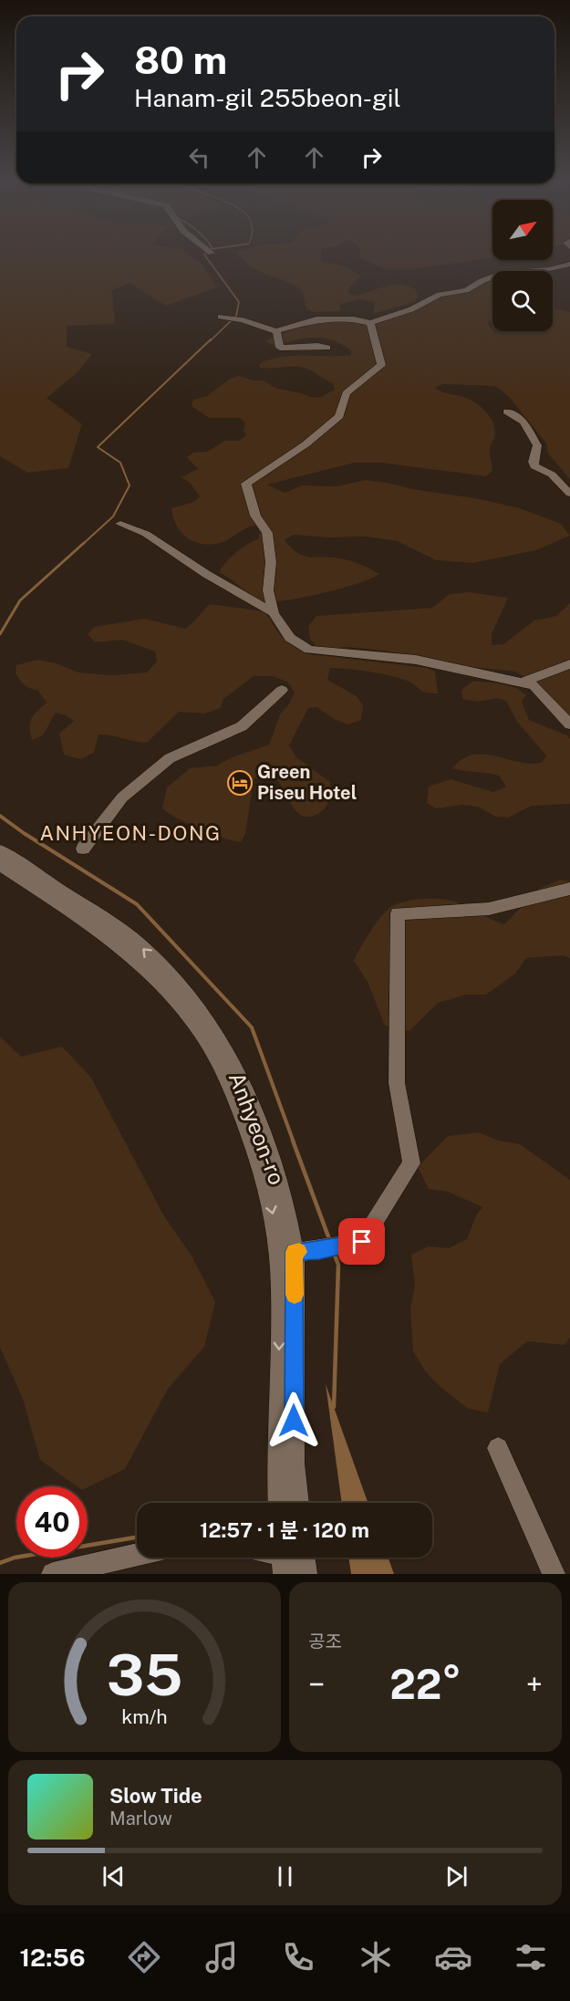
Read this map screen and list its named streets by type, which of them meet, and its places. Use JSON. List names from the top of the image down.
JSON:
{
  "streets": {
    "street": ["Anhyeon-ro"]
  },
  "districts": ["ANHYEON-DONG"],
  "places": {
    "hotel": ["Green Piseu Hotel"]
  },
  "north": "top right",
  "page": {
    "turn": ["80 m", "Hanam-gil 255beon-gil"],
    "limit": "40",
    "trip": "12:57 · 1 분 · 120 m",
    "tile": "공조",
    "heat": ["−", "22°", "+"],
    "song": ["Slow Tide", "Marlow"],
    "tabs": "12:56",
    "gauge": ["35", "km/h"]
  }
}
